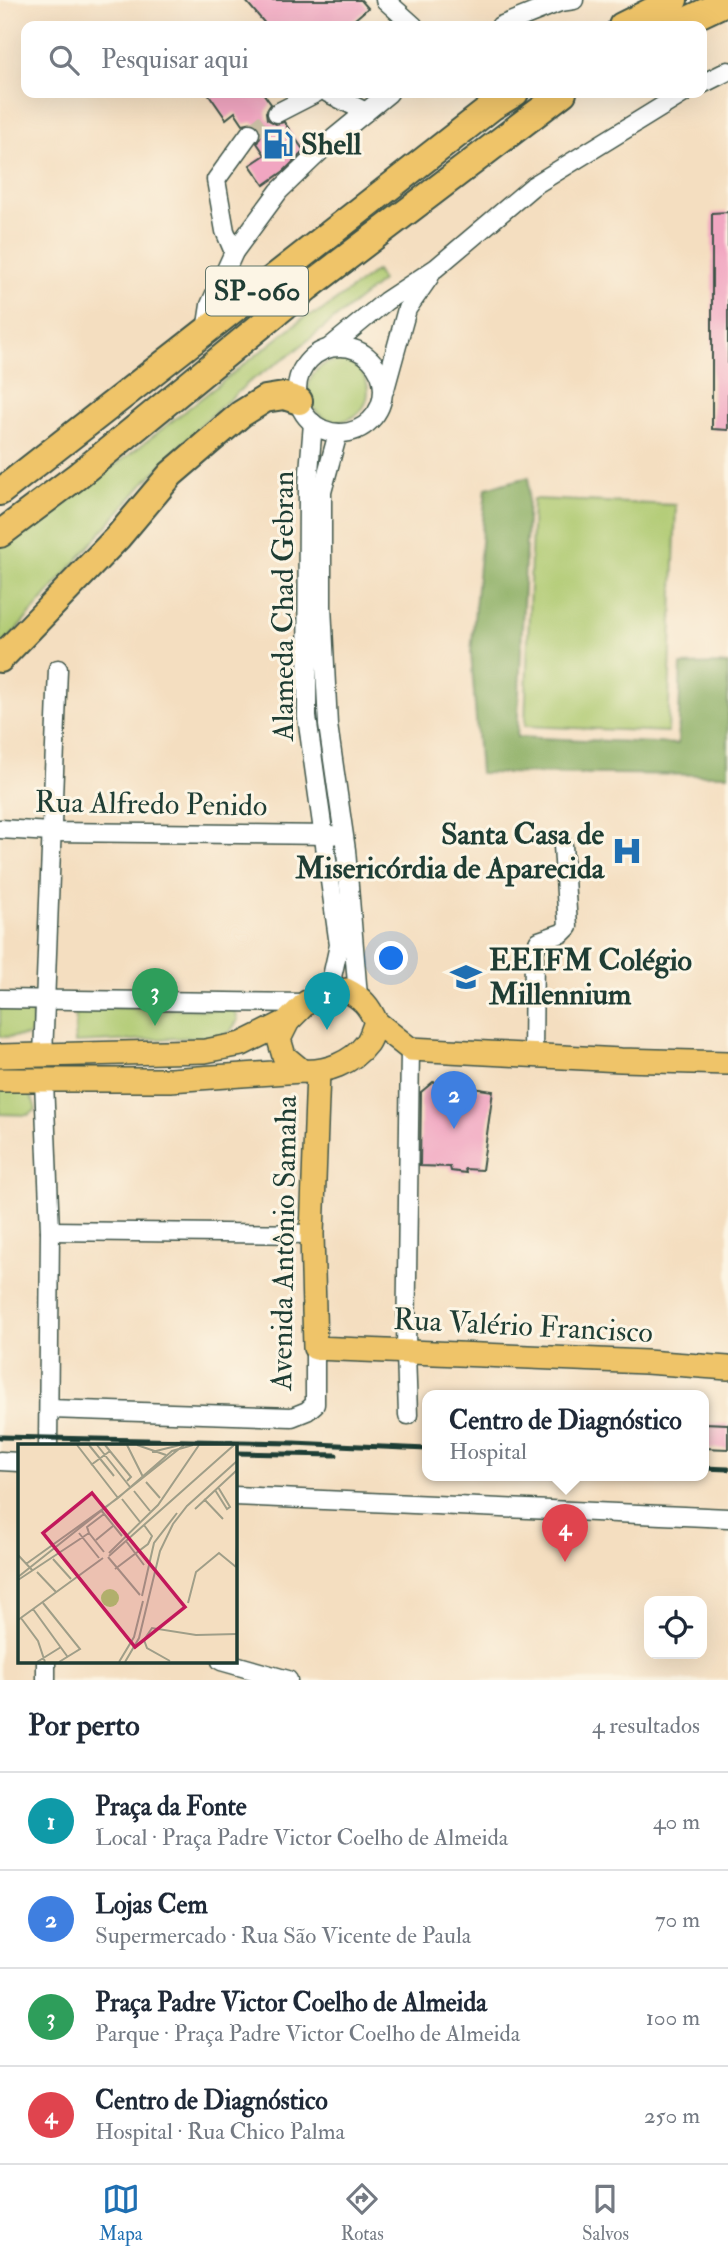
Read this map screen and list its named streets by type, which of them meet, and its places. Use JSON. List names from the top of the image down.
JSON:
{
  "streets": {
    "highway": ["SP-060"],
    "main road": ["Avenida Antônio Samaha", "Rua Valério Francisco"],
    "street": ["Alameda Chad Gebran", "Rua Alfredo Penido"]
  },
  "crossings": [
    ["Alameda Chad Gebran", "Rua Alfredo Penido"],
    ["Alameda Chad Gebran", "Avenida Antônio Samaha"],
    ["Avenida Antônio Samaha", "Rua Valério Francisco"]
  ],
  "places": {
    "fuel station": ["Shell"],
    "hospital": ["Santa Casa de Misericórdia de Aparecida"],
    "school or university": ["EEIFM Colégio Millennium"]
  },
  "page": {
    "search": "Pesquisar aqui",
    "pins": [
      "3",
      "1",
      "2",
      "4"
    ],
    "popup": ["Centro de Diagnóstico", "Hospital"],
    "heading": ["Por perto", "4 resultados"],
    "list": [
      {
        "mark": "1",
        "name": "Praça da Fonte",
        "note": "Local · Praça Padre Victor Coelho de Almeida",
        "value": "40 m"
      },
      {
        "mark": "2",
        "name": "Lojas Cem",
        "note": "Supermercado · Rua São Vicente de Paula",
        "value": "70 m"
      },
      {
        "mark": "3",
        "name": "Praça Padre Victor Coelho de Almeida",
        "note": "Parque · Praça Padre Victor Coelho de Almeida",
        "value": "100 m"
      },
      {
        "mark": "4",
        "name": "Centro de Diagnóstico",
        "note": "Hospital · Rua Chico Palma",
        "value": "250 m"
      }
    ],
    "nav": ["Mapa", "Rotas", "Salvos"]
  }
}
